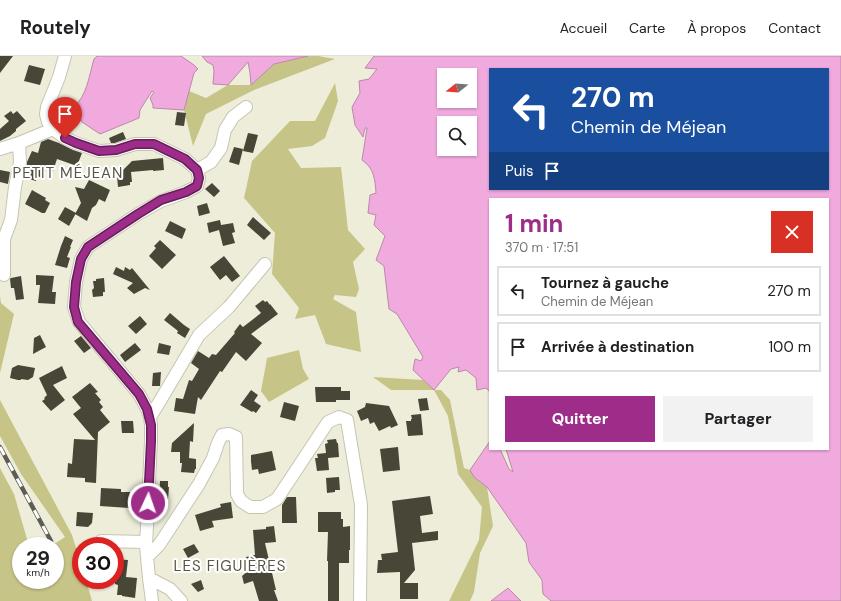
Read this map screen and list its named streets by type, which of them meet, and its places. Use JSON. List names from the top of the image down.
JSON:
{
  "districts": ["PETIT MÉJEAN", "LES FIGUIÈRES"],
  "north": "left",
  "page": {
    "header": "Routely",
    "nav": [
      "Accueil",
      "Carte",
      "À propos",
      "Contact"
    ],
    "turn": ["270 m", "Chemin de Méjean"],
    "then": "Puis",
    "heading": ["1 min", "370 m · 17:51"],
    "list": [
      {
        "name": "Tournez à gauche",
        "note": "Chemin de Méjean",
        "value": "270 m"
      },
      {
        "name": "Arrivée à destination",
        "value": "100 m"
      }
    ],
    "buttons": ["Quitter", "Partager"],
    "speed": "29 km/h",
    "limit": "30"
  }
}
